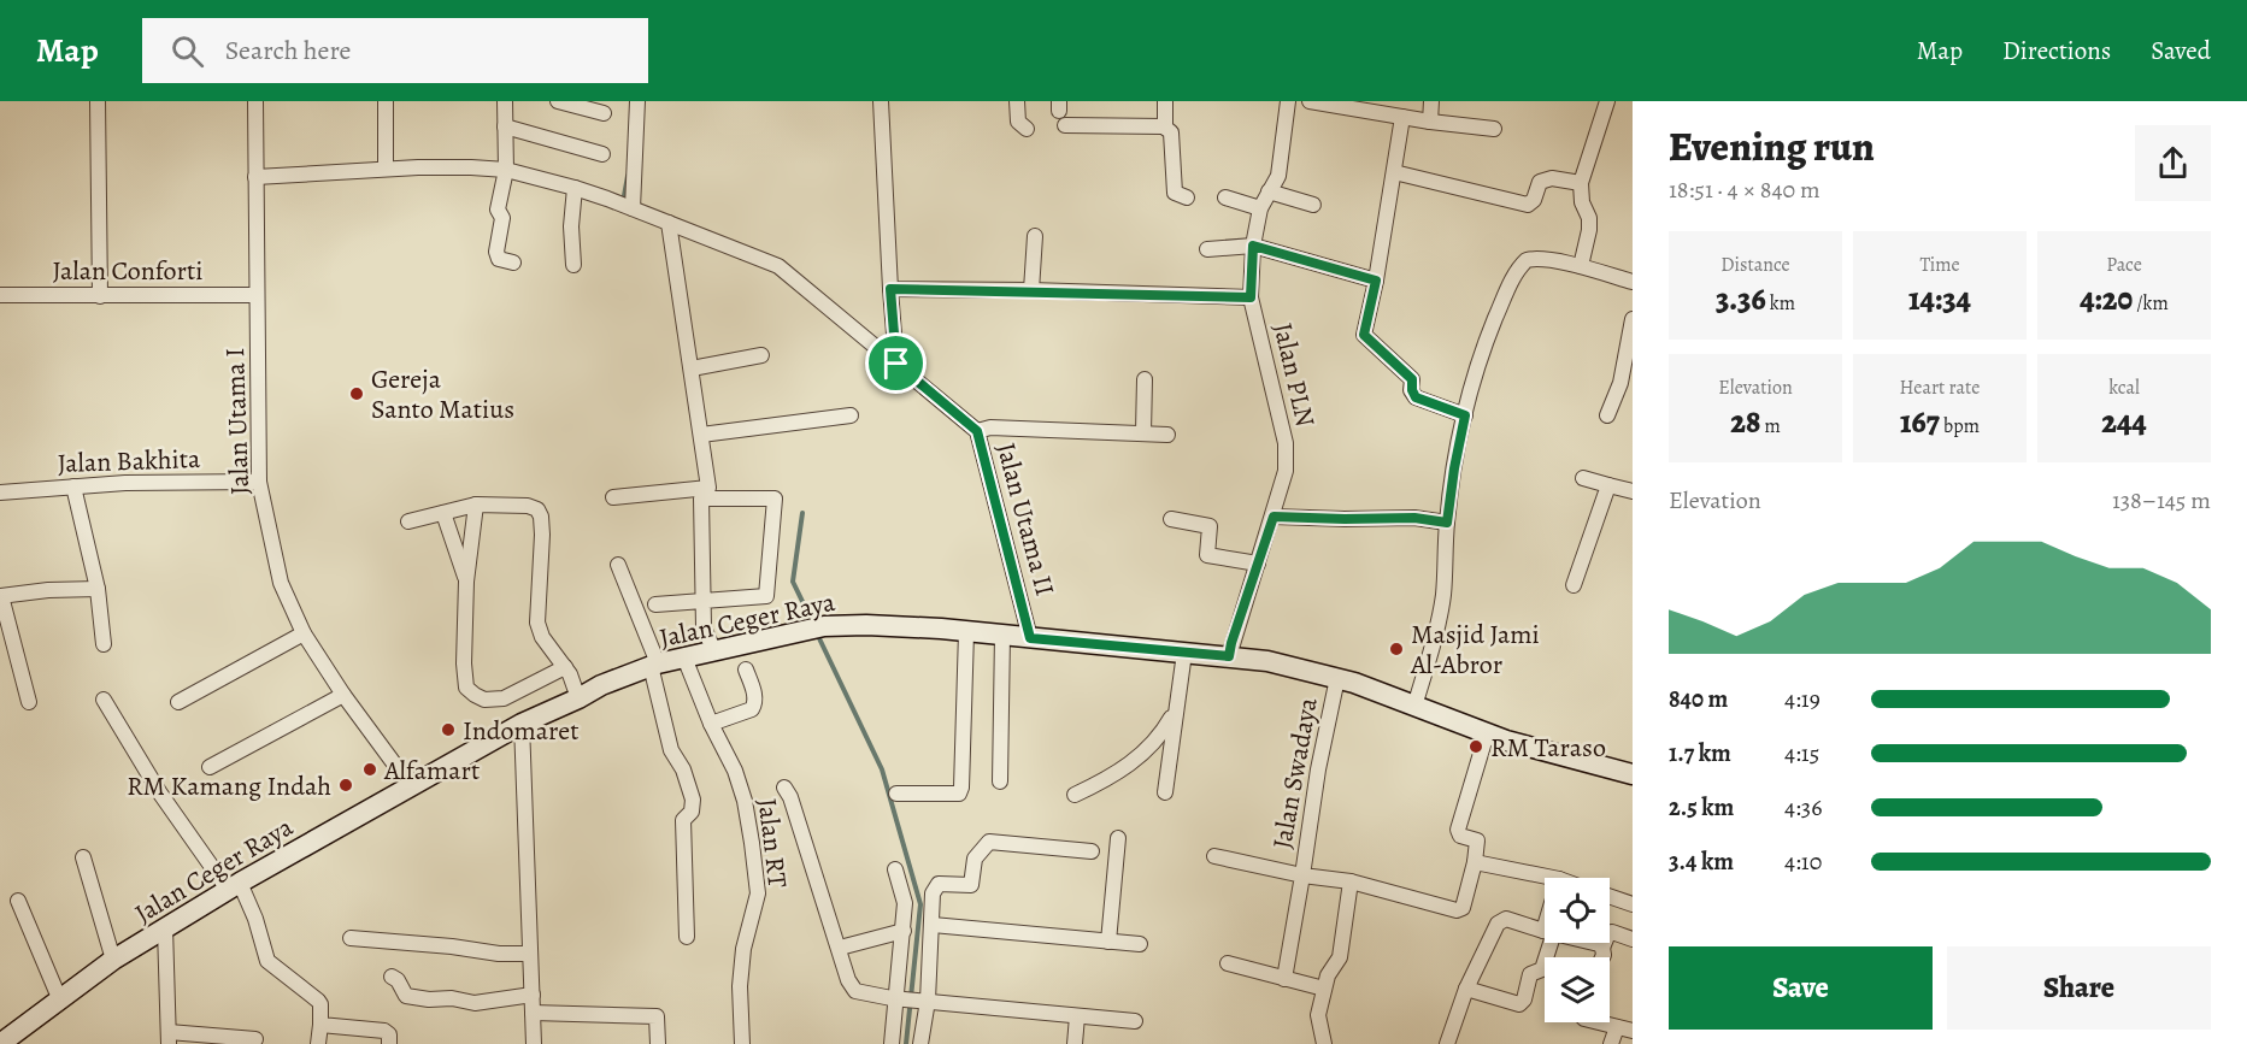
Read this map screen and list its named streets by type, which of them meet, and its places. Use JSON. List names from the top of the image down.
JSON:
{
  "streets": {
    "main road": ["Jalan Ceger Raya"],
    "street": [
      "Jalan Conforti",
      "Jalan PLN",
      "Jalan Utama I",
      "Jalan Bakhita",
      "Jalan Utama II",
      "Jalan Swadaya",
      "Jalan RT"
    ]
  },
  "crossings": [
    ["Jalan Conforti", "Jalan Utama I"],
    ["Jalan PLN", "Jalan Ceger Raya"],
    ["Jalan Utama I", "Jalan Bakhita"],
    ["Jalan Utama I", "Jalan Utama II"],
    ["Jalan Utama I", "Jalan Ceger Raya"],
    ["Jalan Utama II", "Jalan Ceger Raya"],
    ["Jalan Ceger Raya", "Jalan Swadaya"],
    ["Jalan Ceger Raya", "Jalan RT"]
  ],
  "places": [
    "Gereja Santo Matius",
    "Masjid Jami Al-Abror",
    "Indomaret",
    "RM Taraso",
    "Alfamart",
    "RM Kamang Indah"
  ],
  "page": {
    "header": "Map",
    "search": "Search here",
    "nav": ["Map", "Directions", "Saved"],
    "heading": ["Evening run", "18:51 · 4 × 840 m"],
    "stats": [
      ["Distance", "3.36 km"],
      ["Time", "14:34"],
      ["Pace", "4:20 /km"],
      ["Elevation", "28 m"],
      ["Heart rate", "167 bpm"],
      ["kcal", "244"]
    ],
    "chart": ["Elevation", "138–145 m"],
    "list": [
      {
        "name": "840 m",
        "note": "4:19"
      },
      {
        "name": "1.7 km",
        "note": "4:15"
      },
      {
        "name": "2.5 km",
        "note": "4:36"
      },
      {
        "name": "3.4 km",
        "note": "4:10"
      }
    ],
    "buttons": ["Save", "Share"]
  }
}
